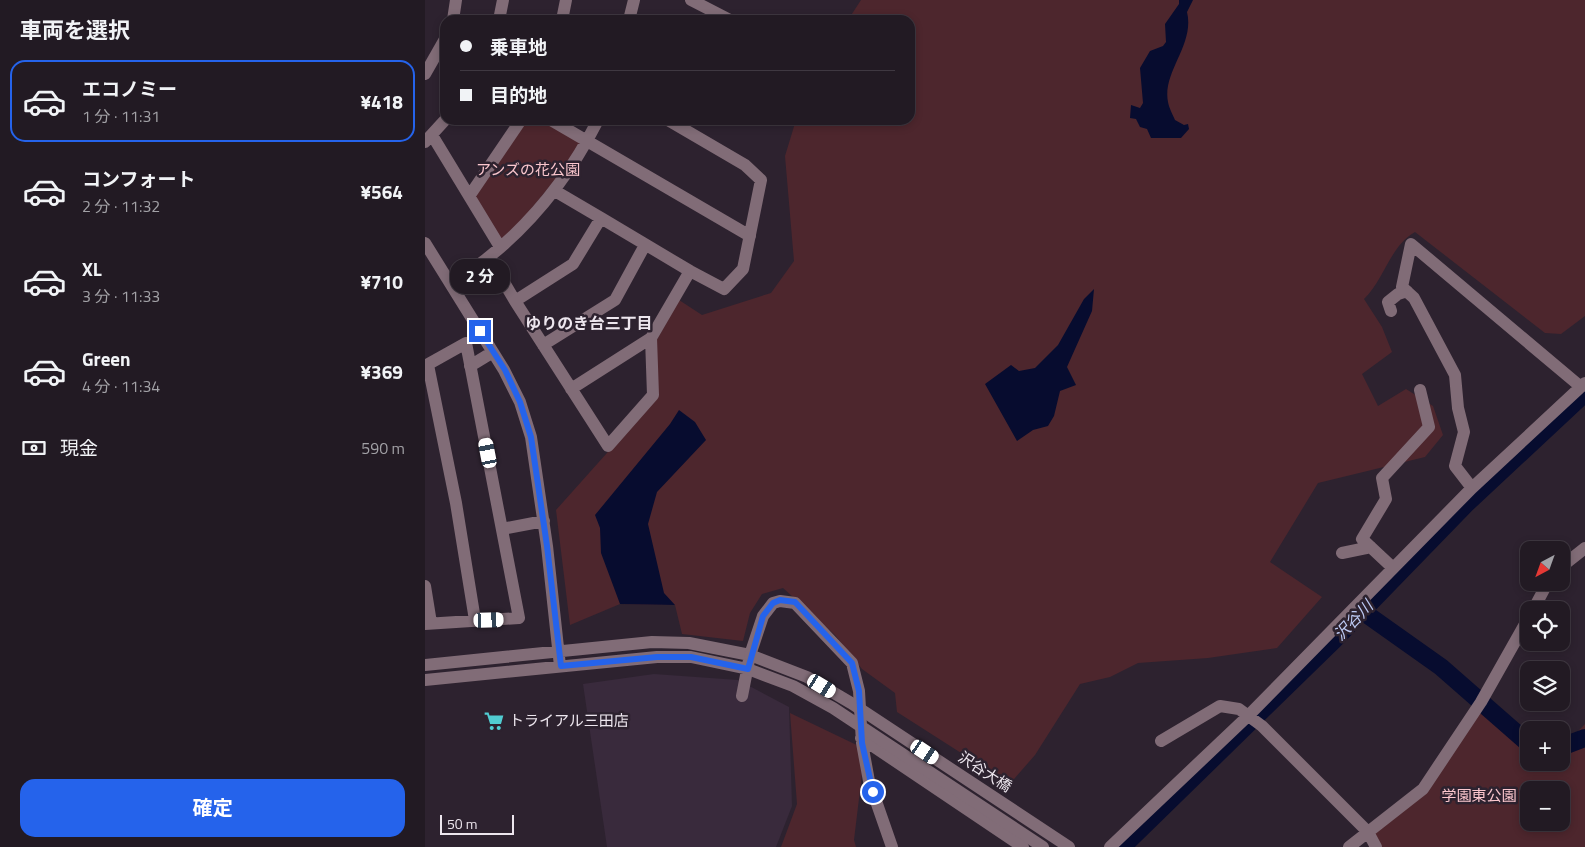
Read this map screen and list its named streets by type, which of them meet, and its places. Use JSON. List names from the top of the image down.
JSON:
{
  "streets": {
    "street": ["沢谷大橋"]
  },
  "districts": ["ゆりのき台三丁目"],
  "water": ["沢谷川"],
  "parks": ["アンズの花公園", "学園東公園"],
  "places": {
    "supermarket": ["トライアル三田店"]
  },
  "scale_bar": "50 m",
  "north": "bottom left",
  "page": {
    "heading": "車両を選択",
    "banner": ["乗車地", "目的地"],
    "list": [
      {
        "name": "エコノミー",
        "note": "1 分 · 11:31",
        "value": "¥418"
      },
      {
        "name": "コンフォート",
        "note": "2 分 · 11:32",
        "value": "¥564"
      },
      {
        "name": "XL",
        "note": "3 分 · 11:33",
        "value": "¥710"
      },
      {
        "name": "Green",
        "note": "4 分 · 11:34",
        "value": "¥369"
      }
    ],
    "bubble": "2 分",
    "pay": ["現金", "590 m"],
    "map_buttons": ["+", "−"],
    "buttons": "確定",
    "scale": "50 m"
  }
}
